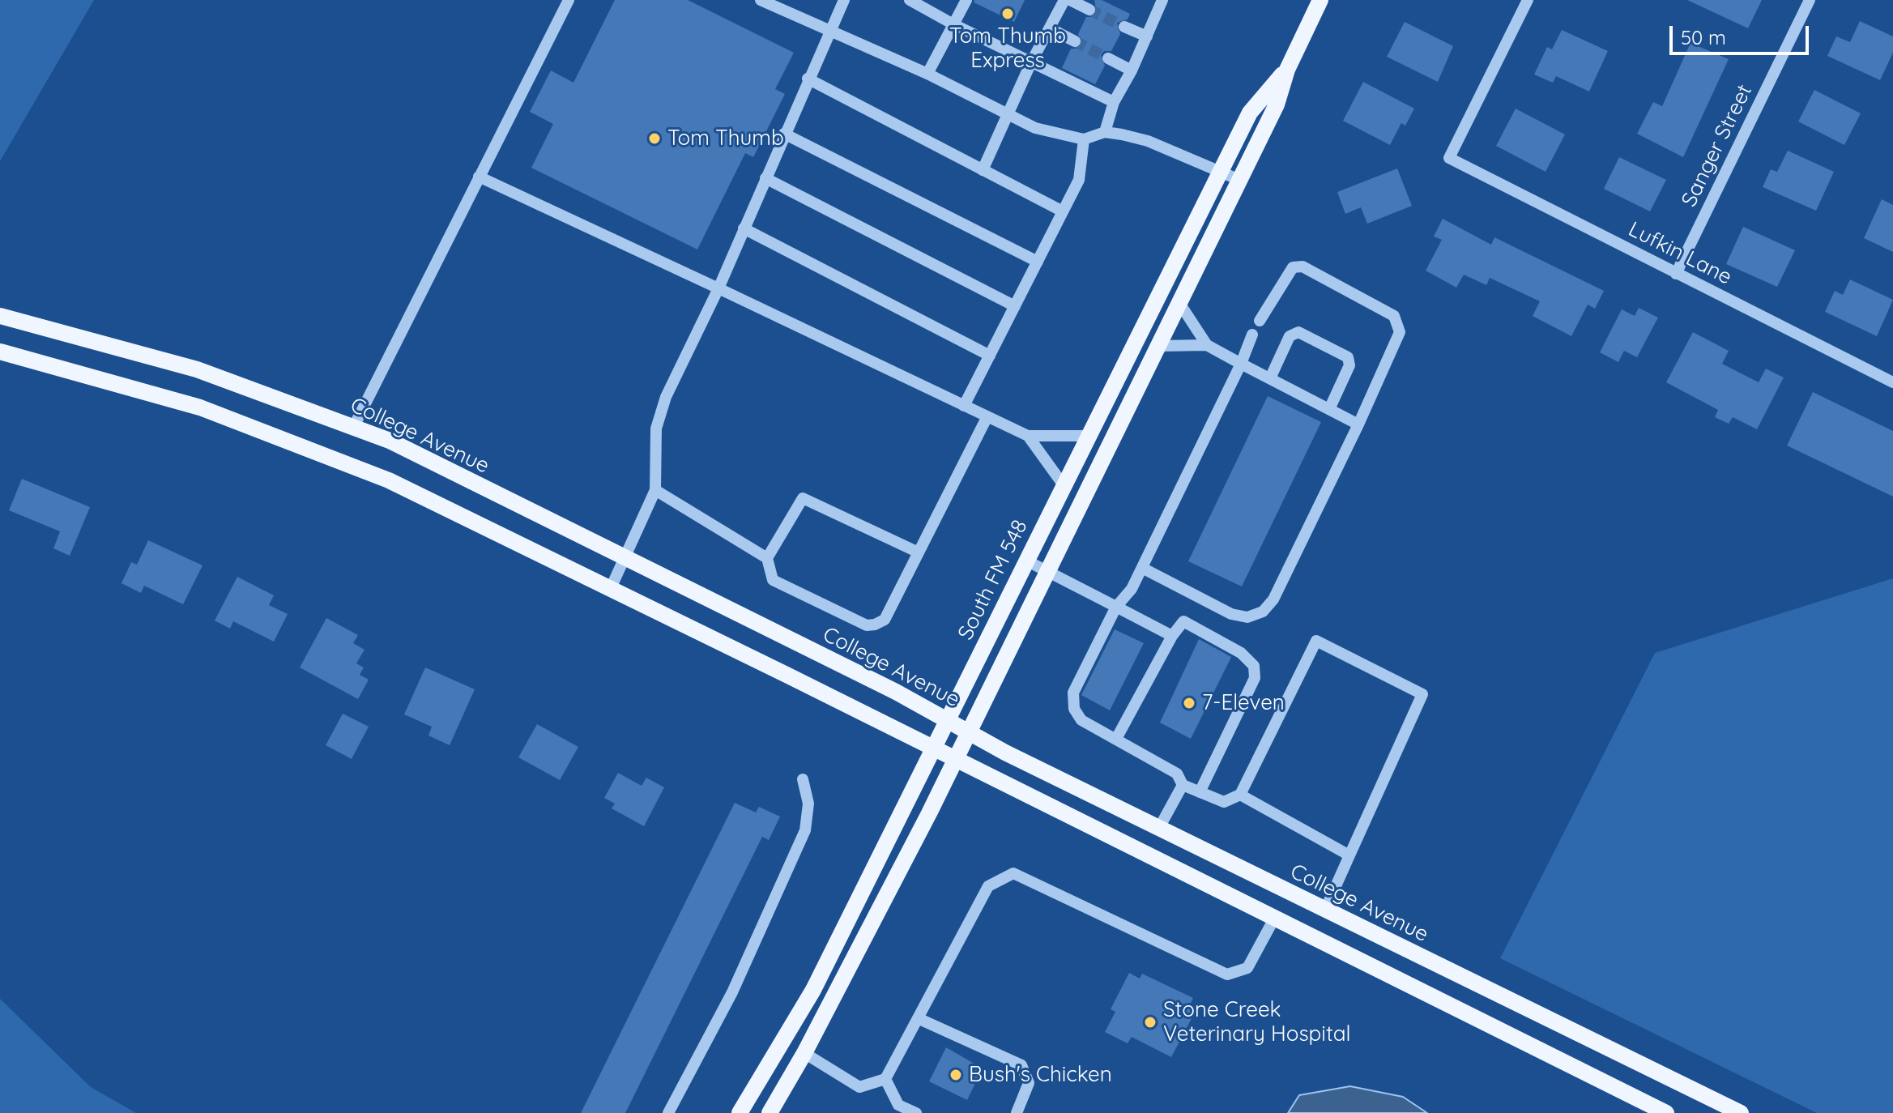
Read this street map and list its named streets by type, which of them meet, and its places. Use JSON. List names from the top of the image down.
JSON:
{
  "streets": {
    "main road": ["College Avenue", "South FM 548"],
    "street": ["Sanger Street", "Lufkin Lane"]
  },
  "crossings": [
    ["Sanger Street", "Lufkin Lane"],
    ["College Avenue", "South FM 548"]
  ],
  "places": [
    "Tom Thumb Express",
    "Tom Thumb",
    "7-Eleven",
    "Stone Creek Veterinary Hospital",
    "Bush's Chicken"
  ],
  "scale_bar": "50 m"
}
